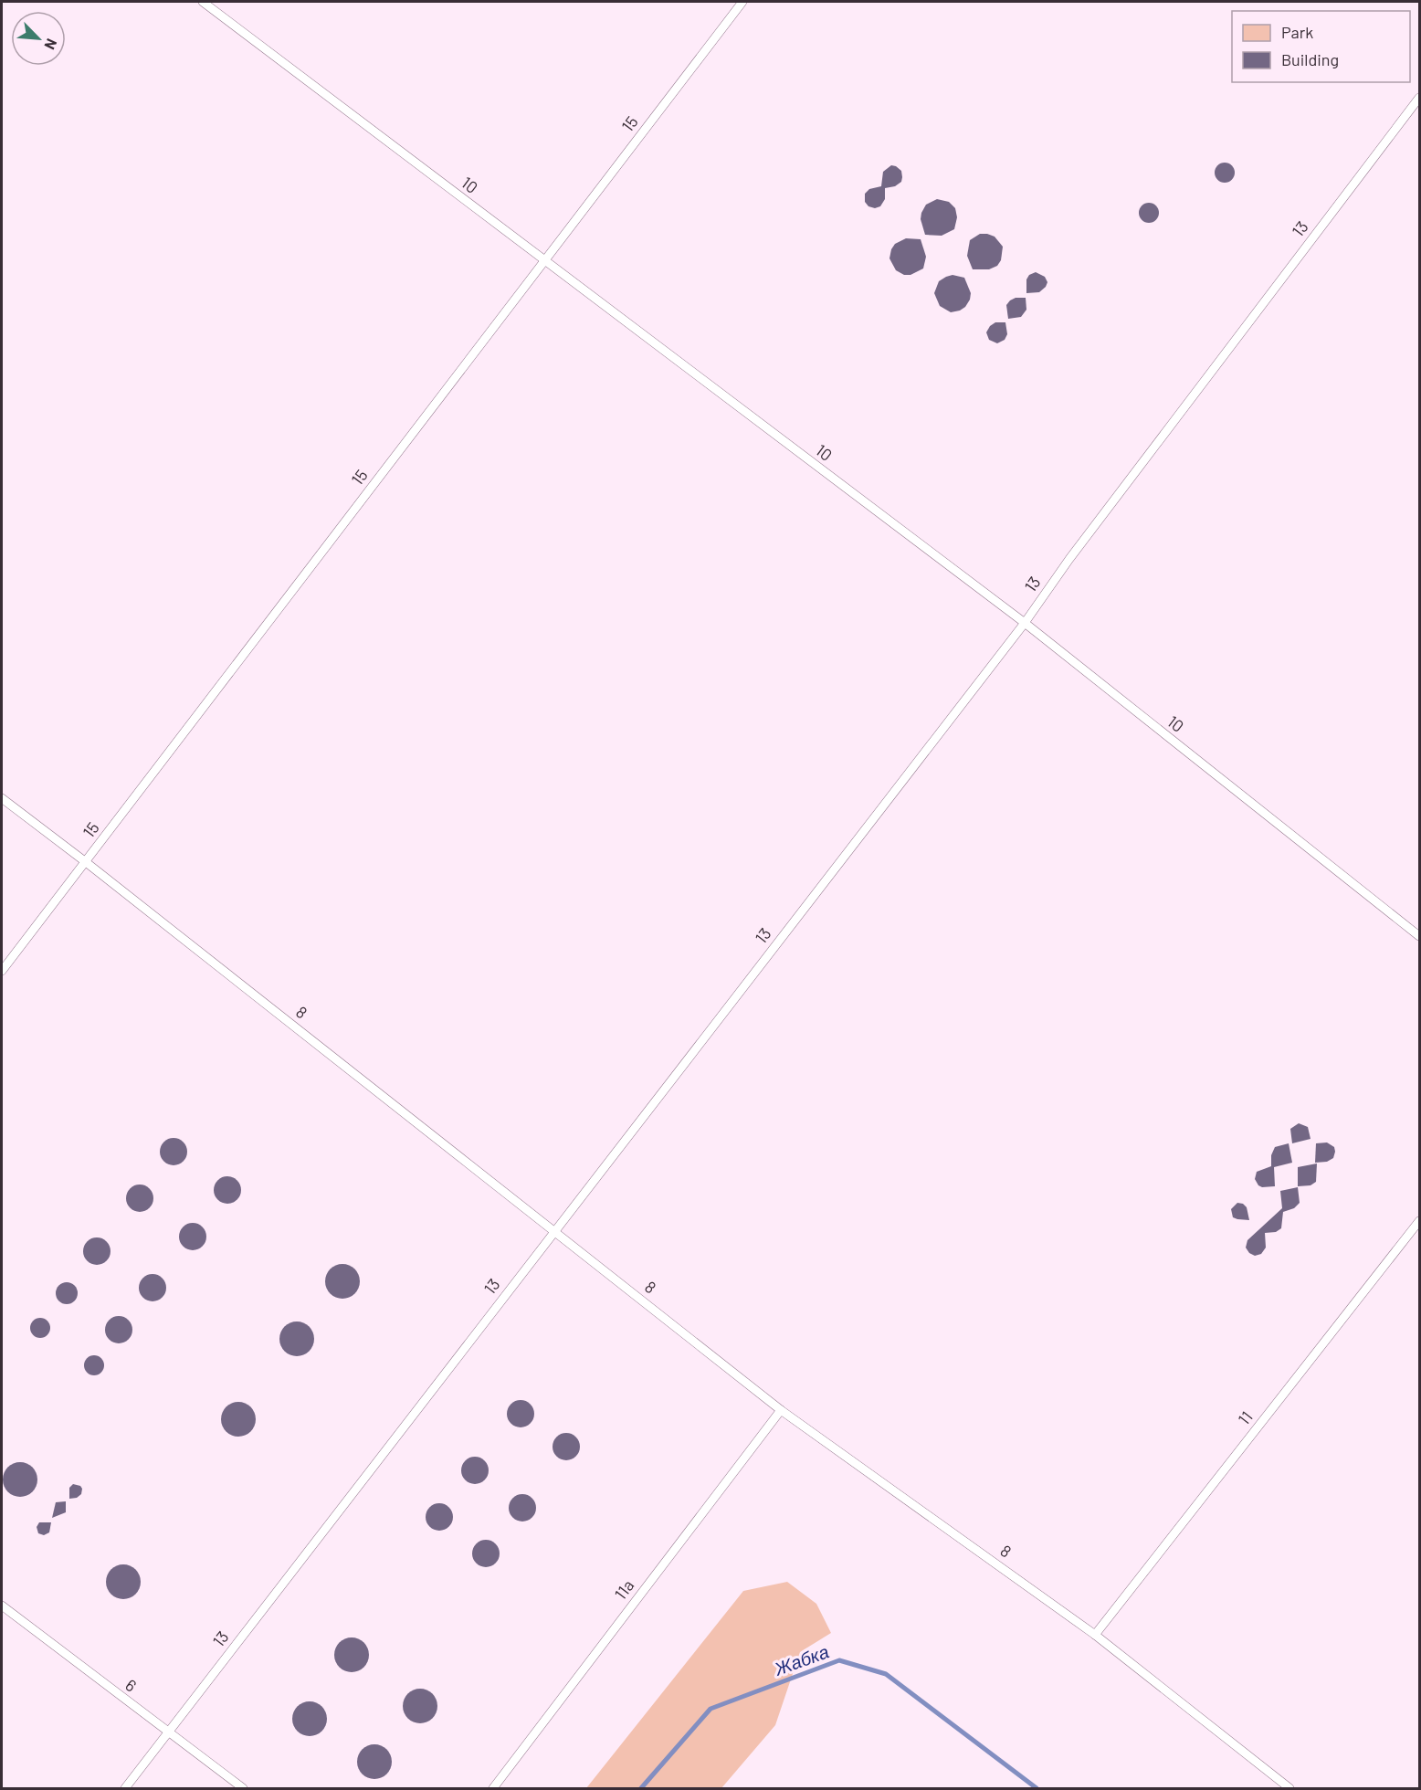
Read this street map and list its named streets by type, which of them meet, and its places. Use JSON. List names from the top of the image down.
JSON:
{
  "streets": {
    "lane": [
      "15",
      "10",
      "13",
      "8",
      "11",
      "11a",
      "6"
    ]
  },
  "crossings": [
    ["15", "10"],
    ["15", "8"],
    ["10", "13"],
    ["13", "8"],
    ["13", "6"],
    ["8", "11"],
    ["8", "11a"]
  ],
  "water": ["Жабка"],
  "legend": ["Park", "Building"],
  "north": "bottom right"
}
